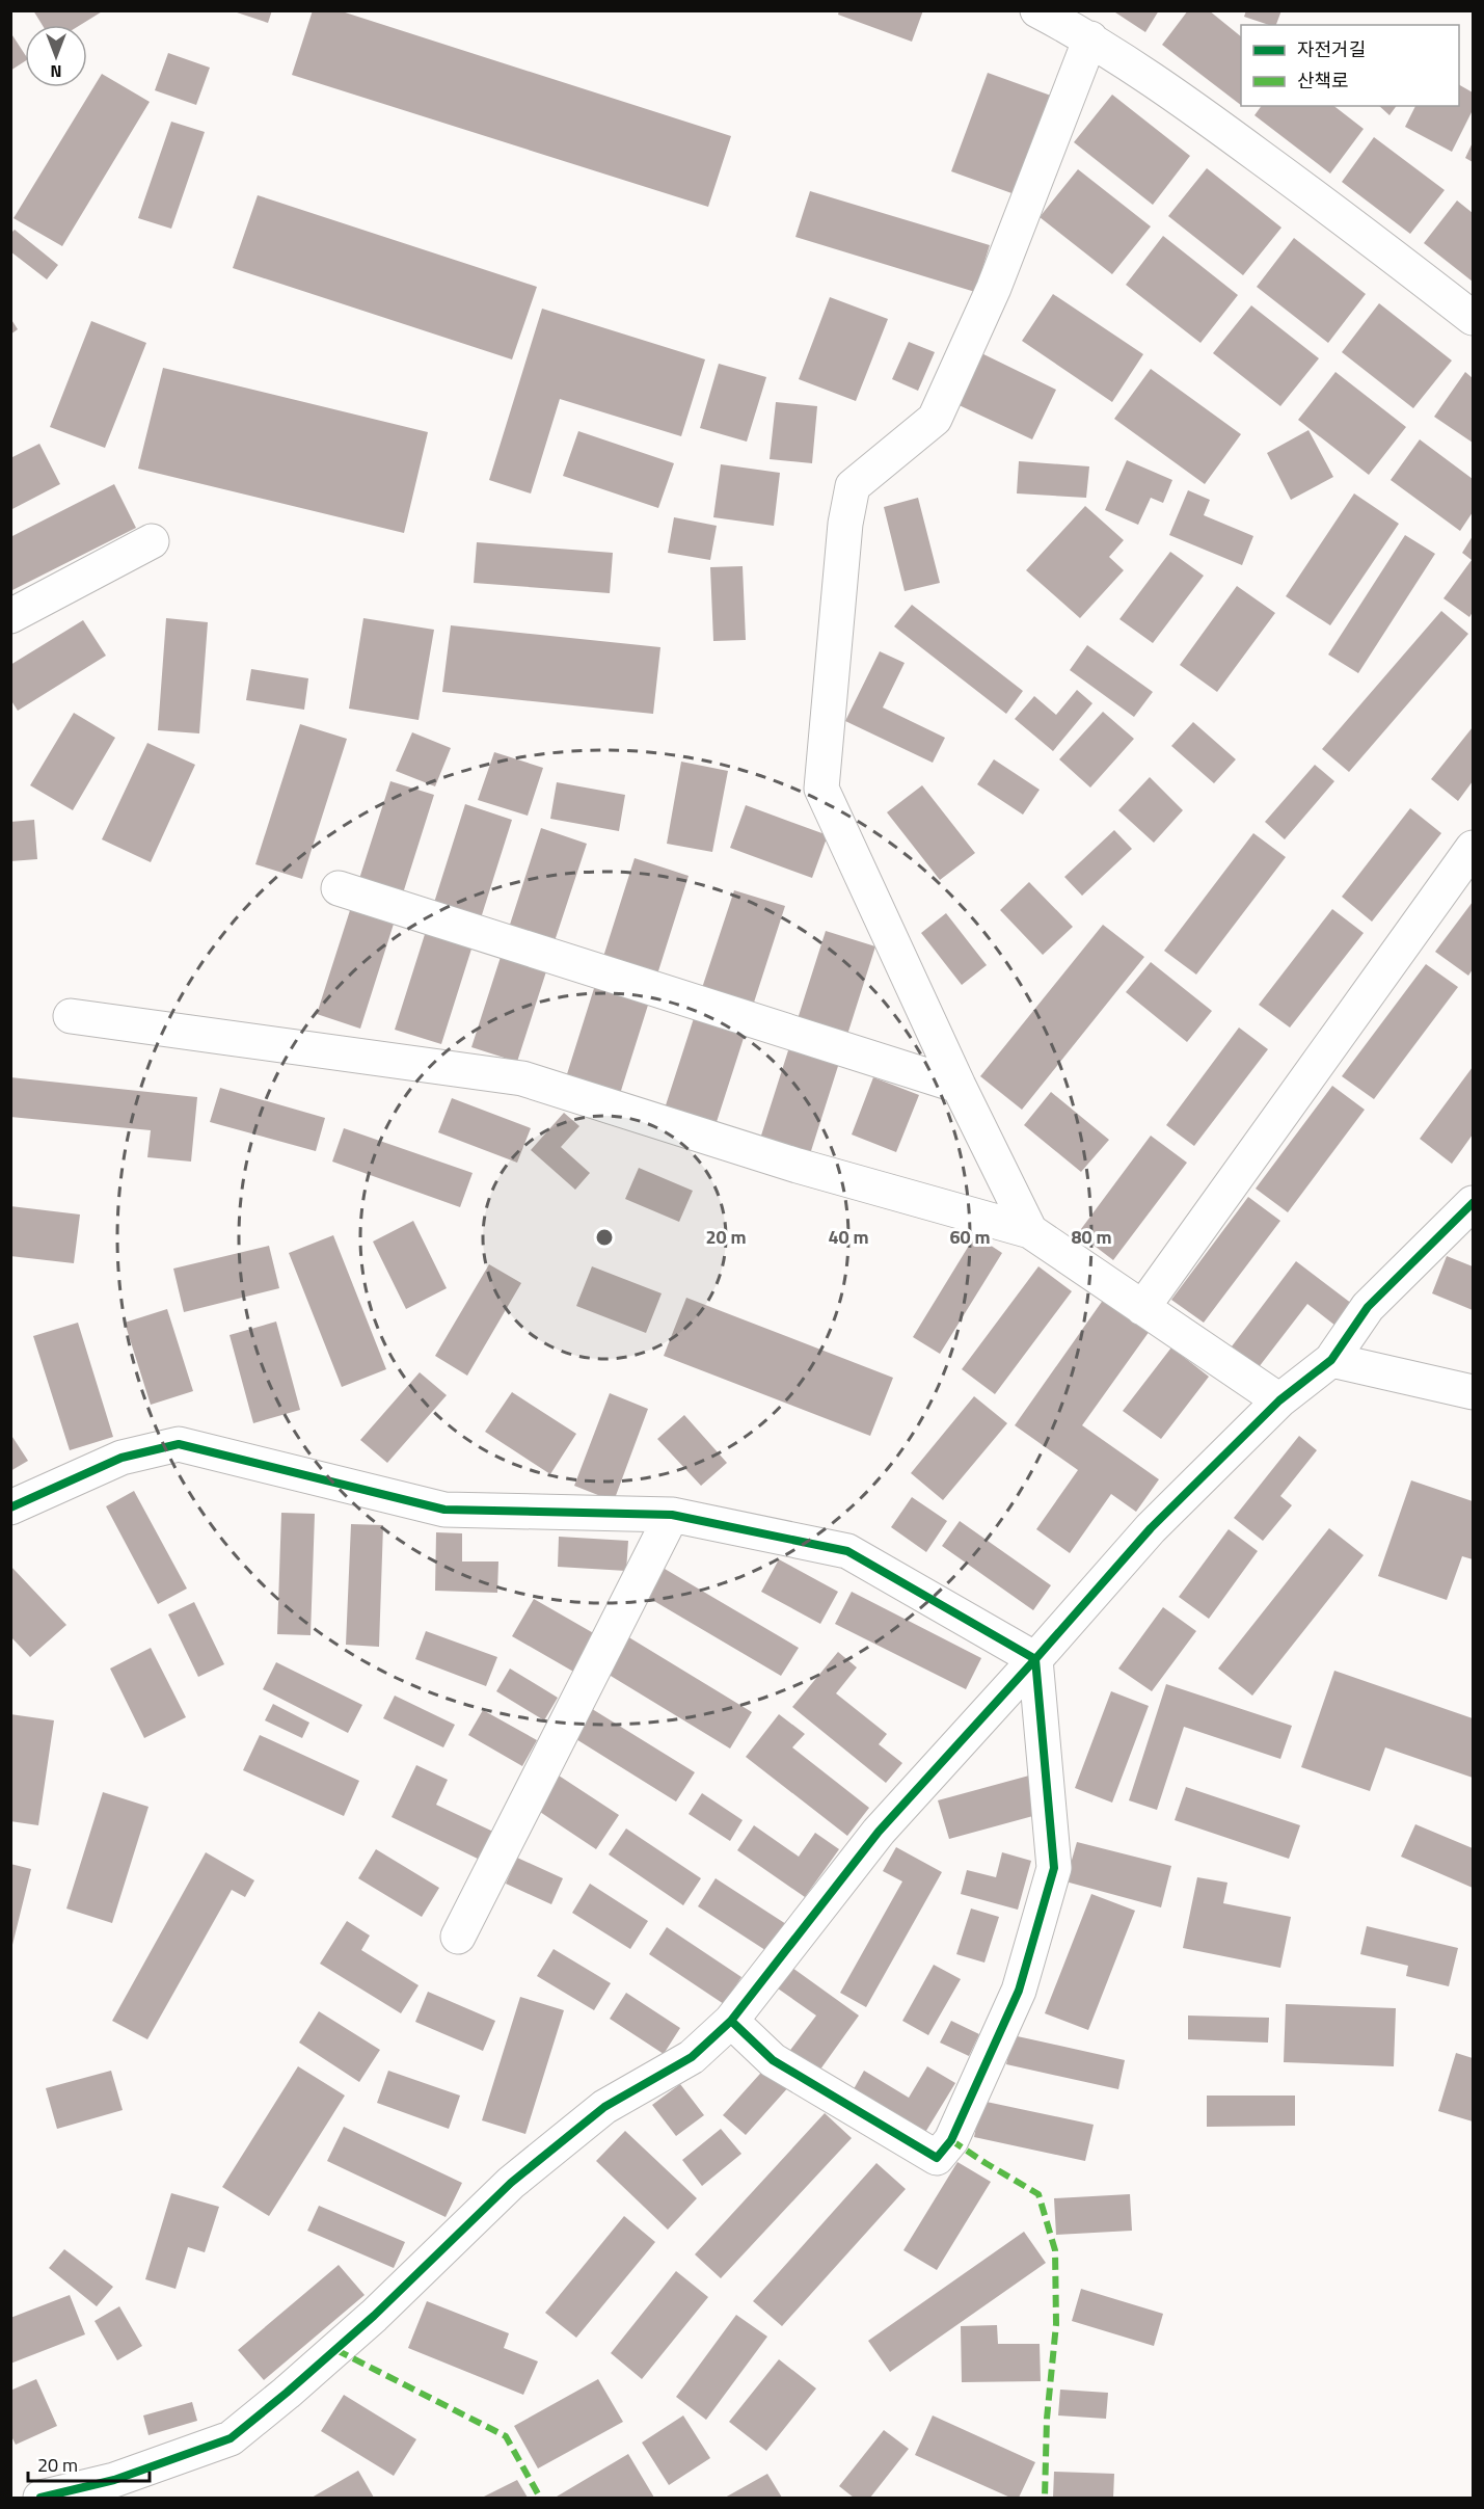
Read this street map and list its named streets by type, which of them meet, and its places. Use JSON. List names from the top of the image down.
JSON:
{
  "legend": ["자전거길", "산책로"],
  "scale_bar": "20 m",
  "north": "bottom",
  "rings": [
    "20 m",
    "40 m",
    "60 m",
    "80 m"
  ]
}
